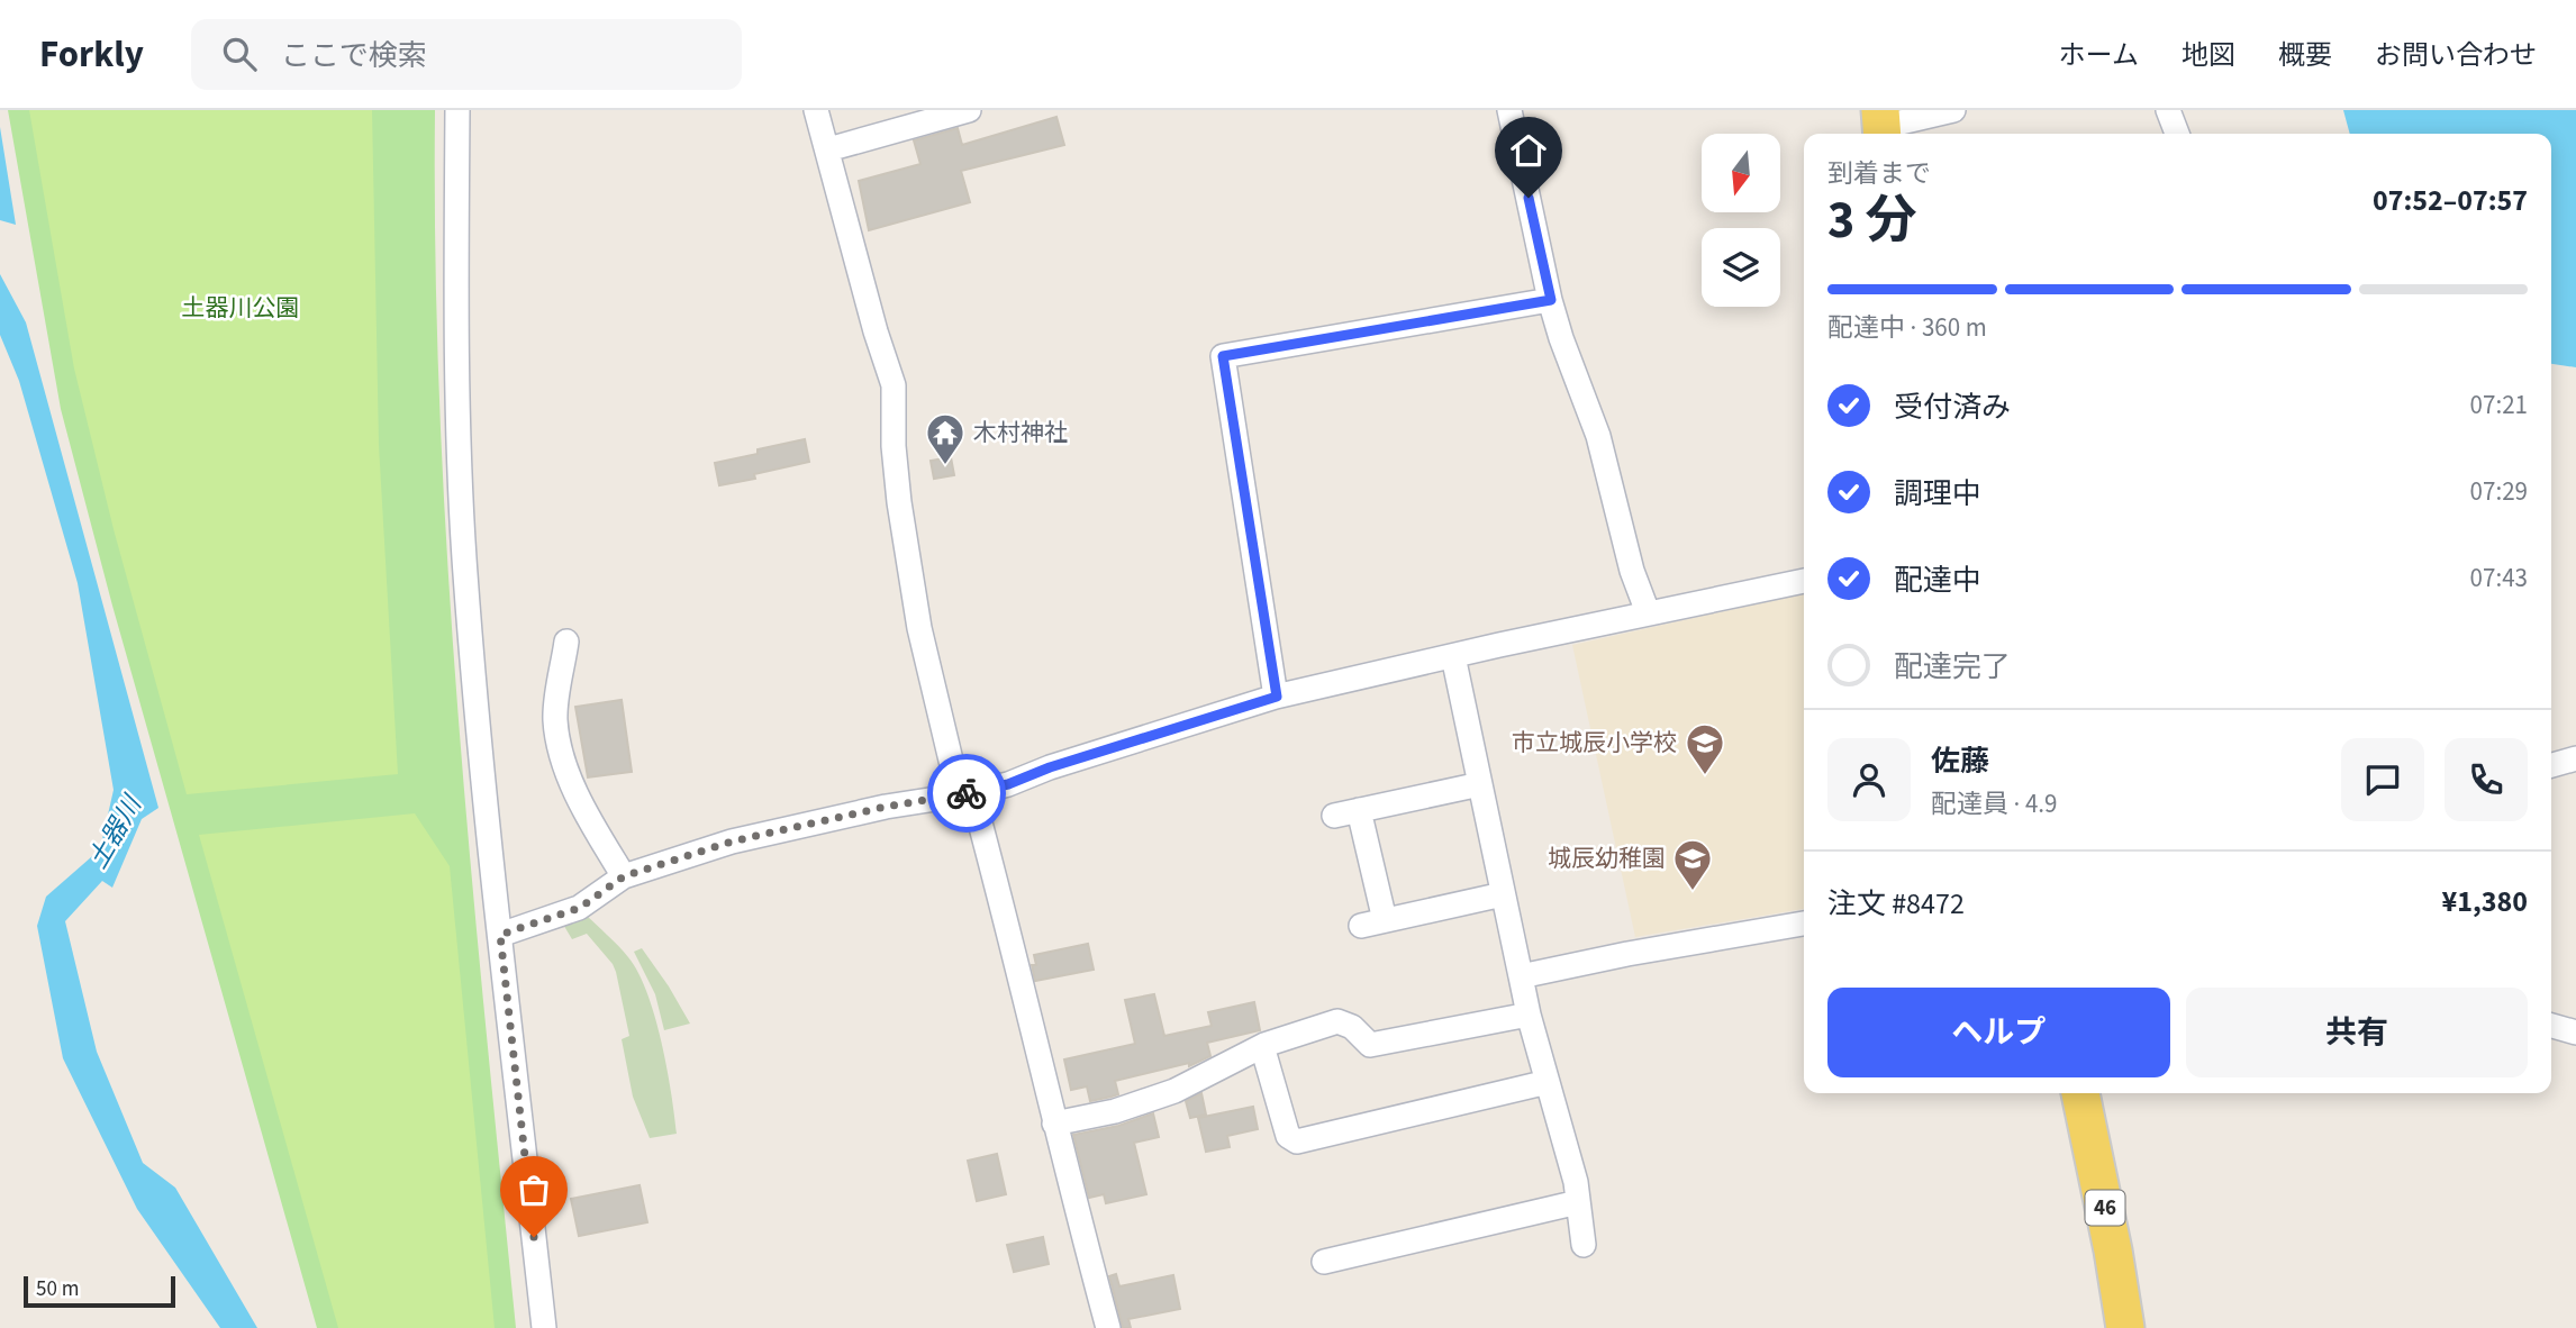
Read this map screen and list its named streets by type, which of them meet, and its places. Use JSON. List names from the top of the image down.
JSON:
{
  "streets": {
    "main road": ["46"]
  },
  "water": ["土器川"],
  "parks": ["土器川公園"],
  "places": {
    "temple": ["木村神社"],
    "school or university": ["市立城辰小学校", "城辰幼稚園"]
  },
  "scale_bar": "50 m",
  "north": "bottom",
  "page": {
    "header": "Forkly",
    "search": "ここで検索",
    "nav": [
      "ホーム",
      "地図",
      "概要",
      "お問い合わせ"
    ],
    "heading": ["3 分", "到着まで", "07:52–07:57"],
    "panel": [
      "佐藤",
      "配達員 · 4.9",
      "注文 #8472",
      "¥1,380"
    ],
    "bar": "配達中 · 360 m",
    "list": [
      ["受付済み", "07:21"],
      ["調理中", "07:29"],
      ["配達中", "07:43"],
      "配達完了"
    ],
    "buttons": ["ヘルプ", "共有"],
    "scale": "50 m"
  }
}
